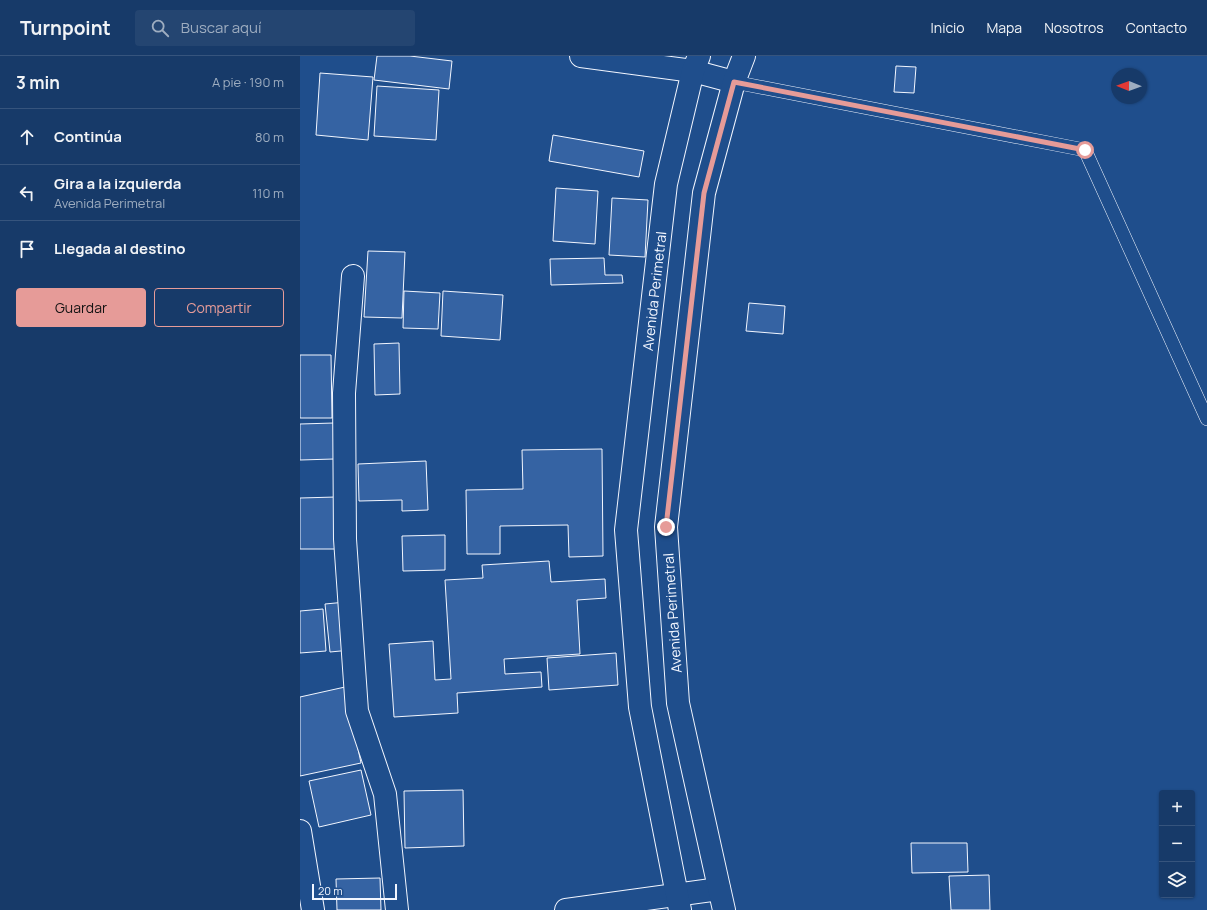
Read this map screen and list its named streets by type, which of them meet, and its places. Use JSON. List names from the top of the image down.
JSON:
{
  "streets": {
    "main road": ["Avenida Perimetral"]
  },
  "scale_bar": "20 m",
  "north": "left",
  "page": {
    "header": "Turnpoint",
    "search": "Buscar aquí",
    "nav": [
      "Inicio",
      "Mapa",
      "Nosotros",
      "Contacto"
    ],
    "heading": ["3 min", "A pie · 190 m"],
    "list": [
      ["Continúa", "80 m"],
      ["Gira a la izquierda", "Avenida Perimetral", "110 m"],
      "Llegada al destino"
    ],
    "buttons": ["Guardar", "Compartir"],
    "map_buttons": ["+", "−"],
    "scale": "20 m"
  }
}
